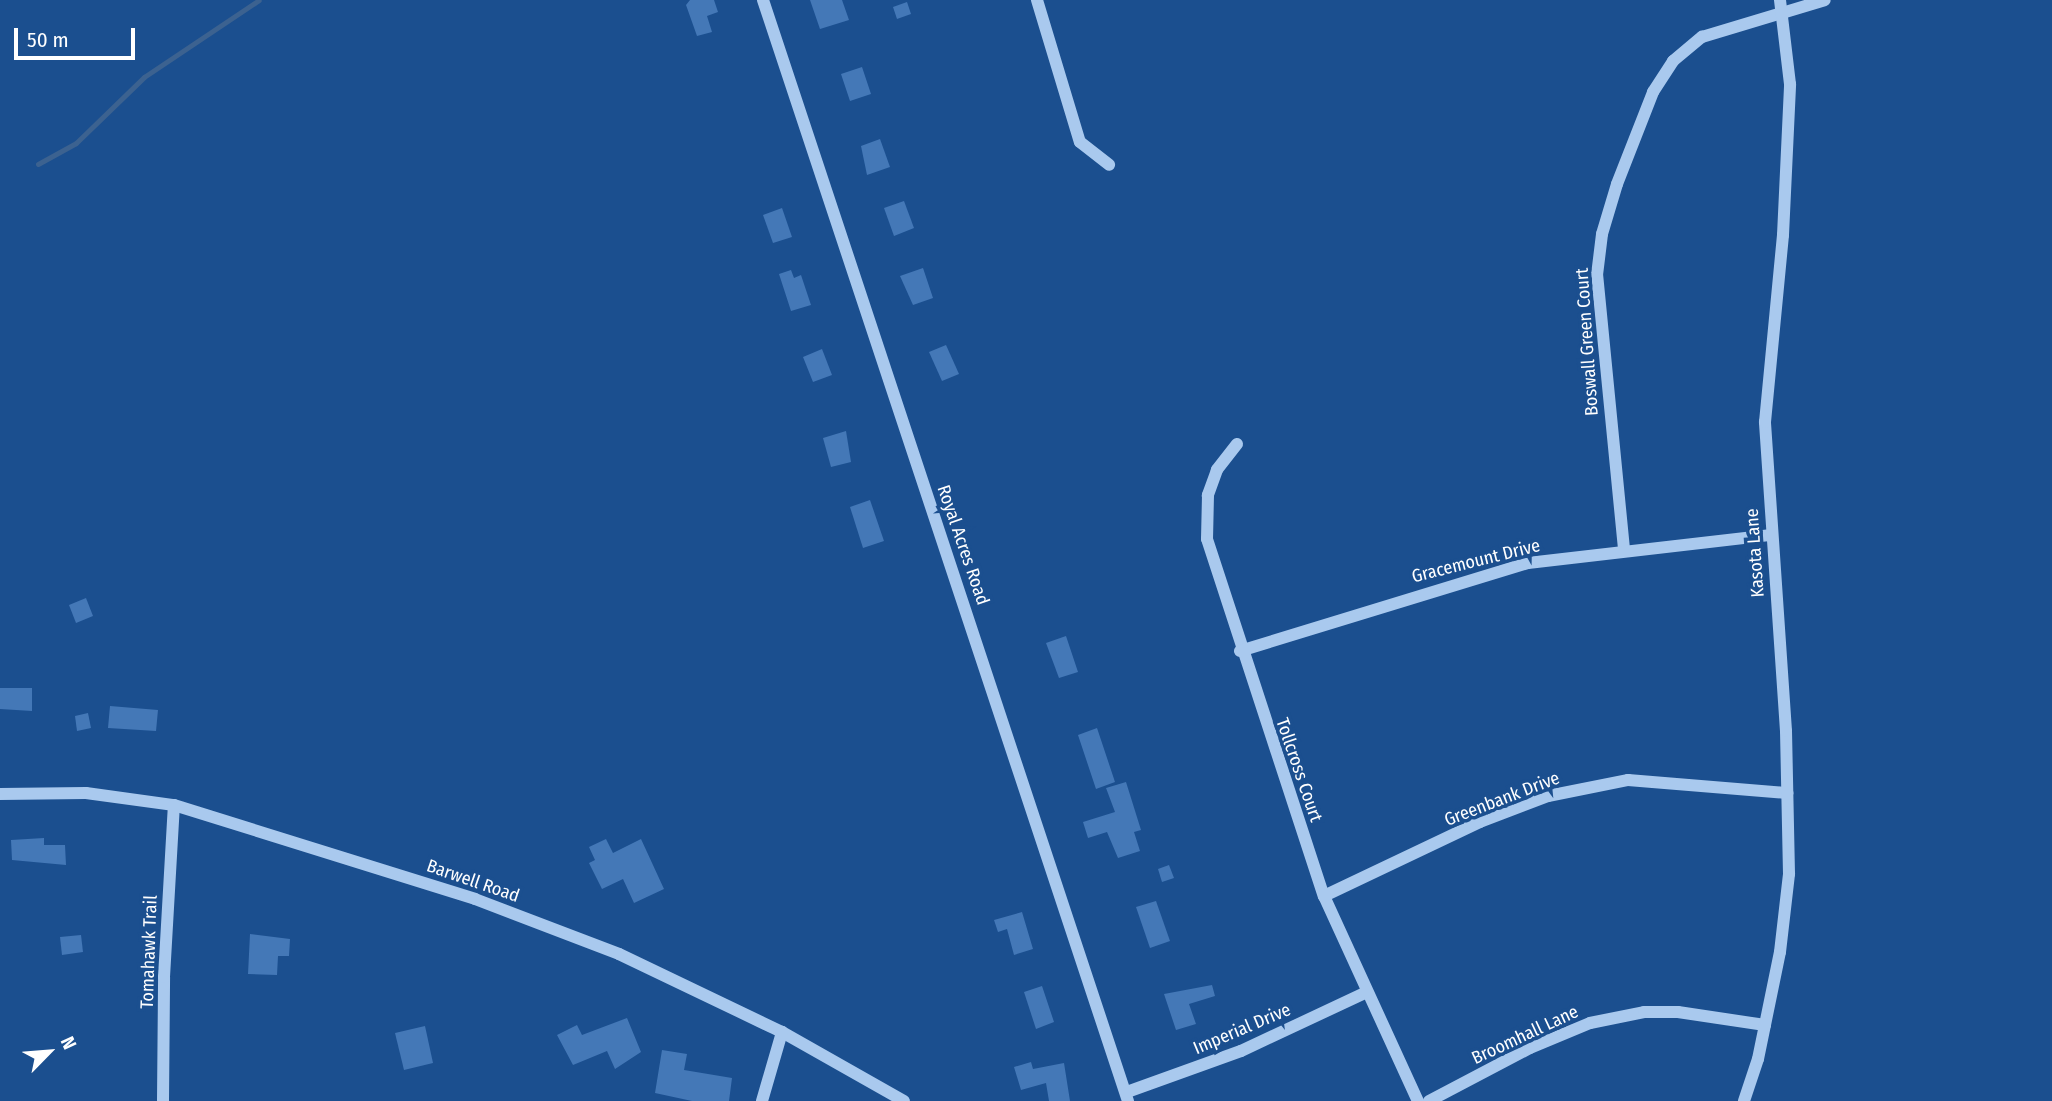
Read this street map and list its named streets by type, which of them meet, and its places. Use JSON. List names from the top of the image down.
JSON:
{
  "streets": {
    "street": [
      "Boswall Green Court",
      "Royal Acres Road",
      "Kasota Lane",
      "Gracemount Drive",
      "Tollcross Court",
      "Greenbank Drive",
      "Barwell Road",
      "Tomahawk Trail",
      "Imperial Drive",
      "Broomhall Lane"
    ]
  },
  "crossings": [
    ["Boswall Green Court", "Kasota Lane"],
    ["Boswall Green Court", "Gracemount Drive"],
    ["Royal Acres Road", "Imperial Drive"],
    ["Kasota Lane", "Gracemount Drive"],
    ["Kasota Lane", "Greenbank Drive"],
    ["Kasota Lane", "Broomhall Lane"],
    ["Gracemount Drive", "Tollcross Court"],
    ["Tollcross Court", "Greenbank Drive"],
    ["Tollcross Court", "Imperial Drive"],
    ["Barwell Road", "Tomahawk Trail"]
  ],
  "scale_bar": "50 m",
  "north": "top right"
}
